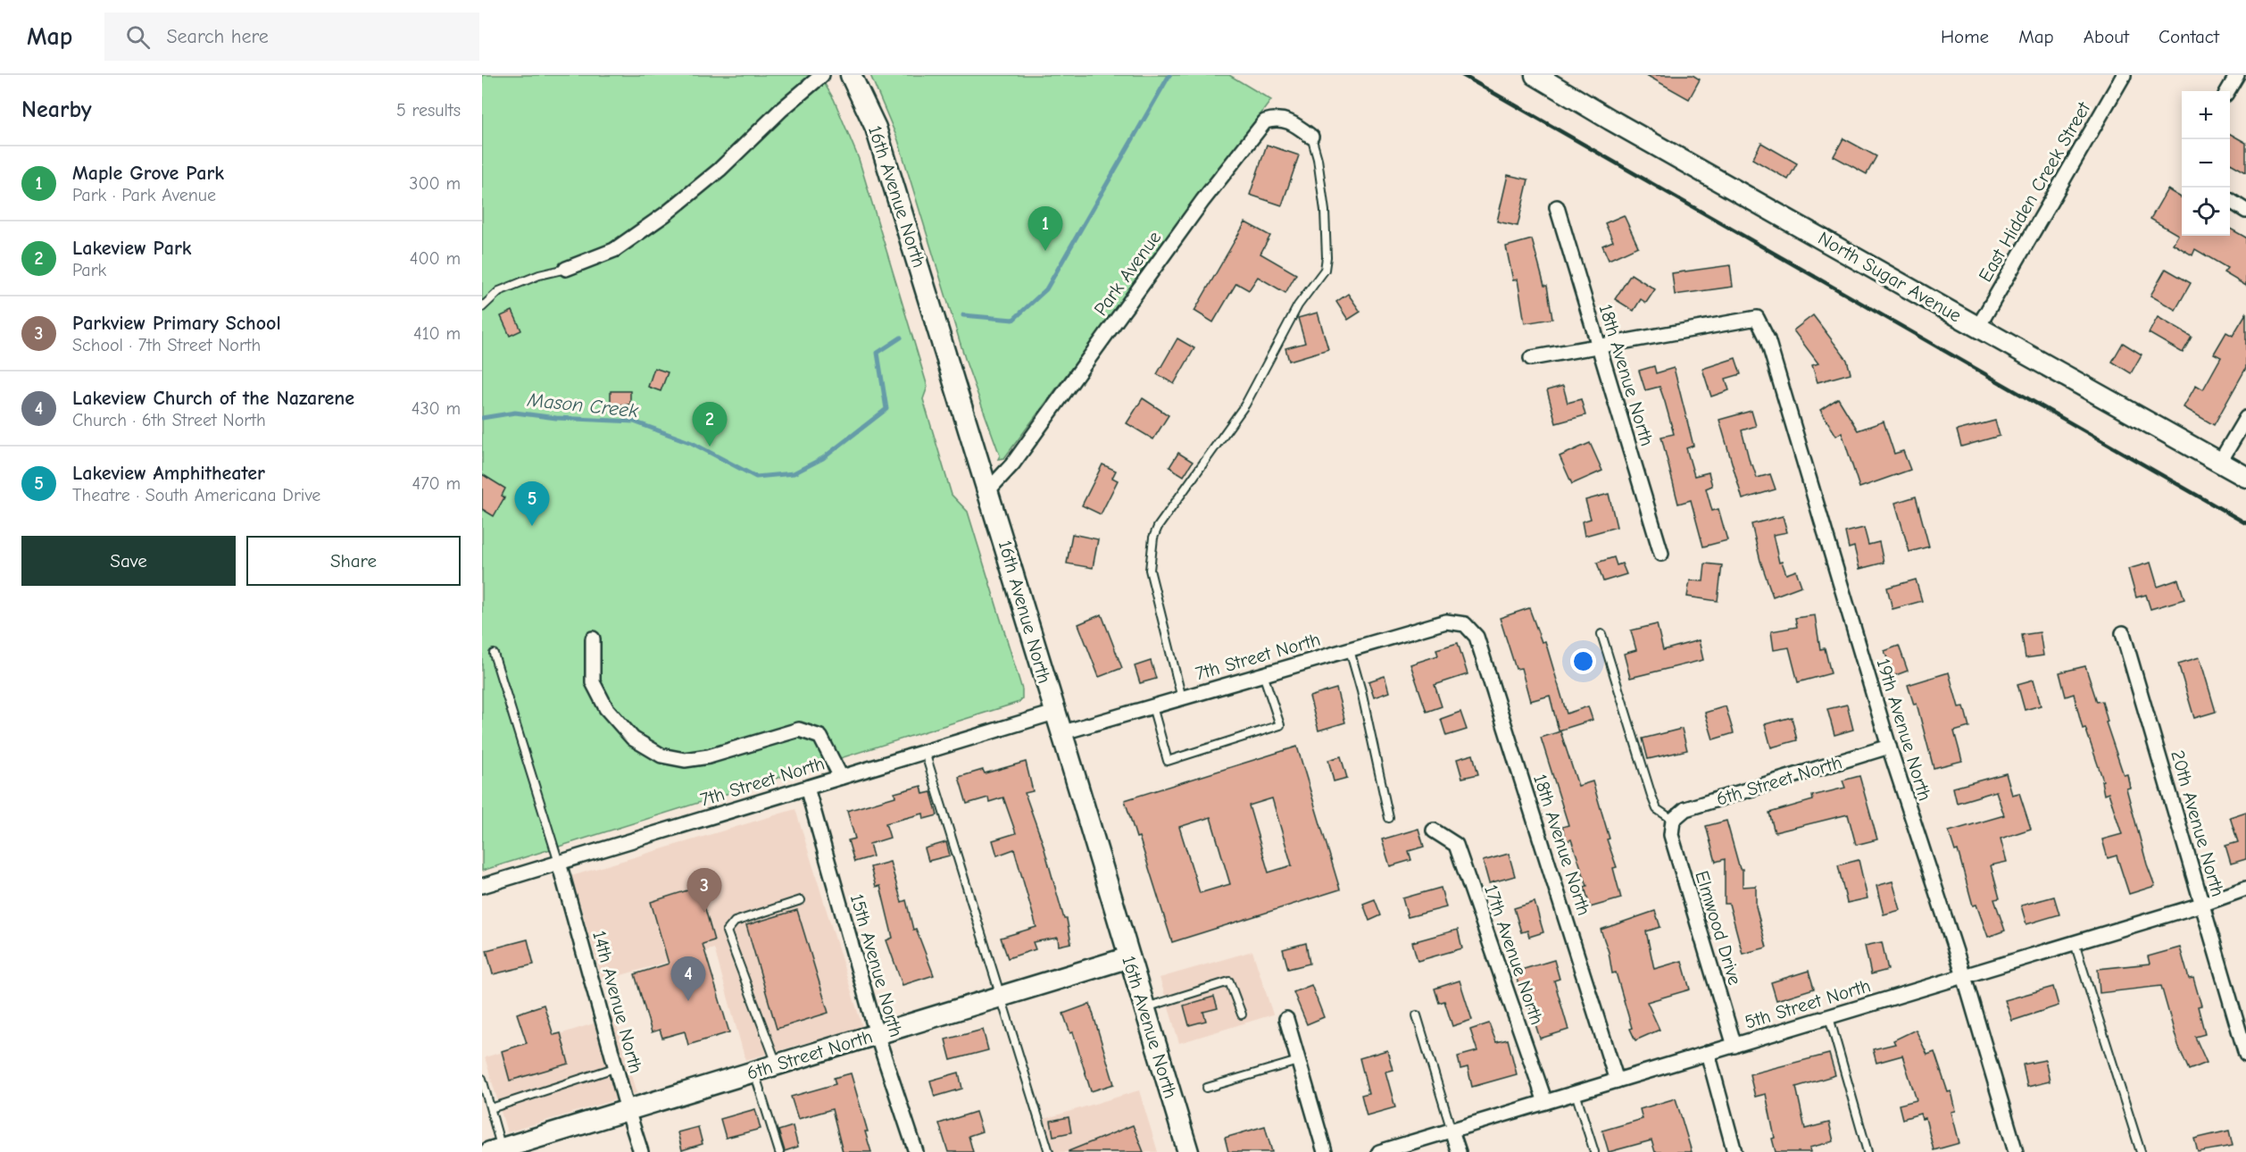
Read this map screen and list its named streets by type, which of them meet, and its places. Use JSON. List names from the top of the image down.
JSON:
{
  "streets": {
    "street": [
      "East Hidden Creek Street",
      "16th Avenue North",
      "Park Avenue",
      "North Sugar Avenue",
      "18th Avenue North",
      "7th Street North",
      "19th Avenue North",
      "6th Street North",
      "20th Avenue North",
      "Elmwood Drive",
      "17th Avenue North",
      "15th Avenue North",
      "14th Avenue North",
      "5th Street North"
    ]
  },
  "crossings": [
    ["East Hidden Creek Street", "North Sugar Avenue"],
    ["16th Avenue North", "Park Avenue"],
    ["16th Avenue North", "7th Street North"],
    ["16th Avenue North", "6th Street North"],
    ["18th Avenue North", "7th Street North"],
    ["18th Avenue North", "19th Avenue North"],
    ["18th Avenue North", "5th Street North"],
    ["7th Street North", "15th Avenue North"],
    ["7th Street North", "14th Avenue North"],
    ["19th Avenue North", "6th Street North"],
    ["19th Avenue North", "5th Street North"],
    ["6th Street North", "Elmwood Drive"],
    ["6th Street North", "15th Avenue North"],
    ["6th Street North", "14th Avenue North"],
    ["20th Avenue North", "5th Street North"],
    ["Elmwood Drive", "5th Street North"],
    ["17th Avenue North", "5th Street North"]
  ],
  "water": ["Mason Creek"],
  "page": {
    "header": "Map",
    "search": "Search here",
    "nav": [
      "Home",
      "Map",
      "About",
      "Contact"
    ],
    "heading": ["Nearby", "5 results"],
    "map_buttons": ["+", "−"],
    "list": [
      {
        "mark": "1",
        "name": "Maple Grove Park",
        "note": "Park · Park Avenue",
        "value": "300 m"
      },
      {
        "mark": "2",
        "name": "Lakeview Park",
        "note": "Park",
        "value": "400 m"
      },
      {
        "mark": "3",
        "name": "Parkview Primary School",
        "note": "School · 7th Street North",
        "value": "410 m"
      },
      {
        "mark": "4",
        "name": "Lakeview Church of the Nazarene",
        "note": "Church · 6th Street North",
        "value": "430 m"
      },
      {
        "mark": "5",
        "name": "Lakeview Amphitheater",
        "note": "Theatre · South Americana Drive",
        "value": "470 m"
      }
    ],
    "pins": [
      "1",
      "2",
      "5",
      "3",
      "4"
    ],
    "buttons": ["Save", "Share"]
  }
}
